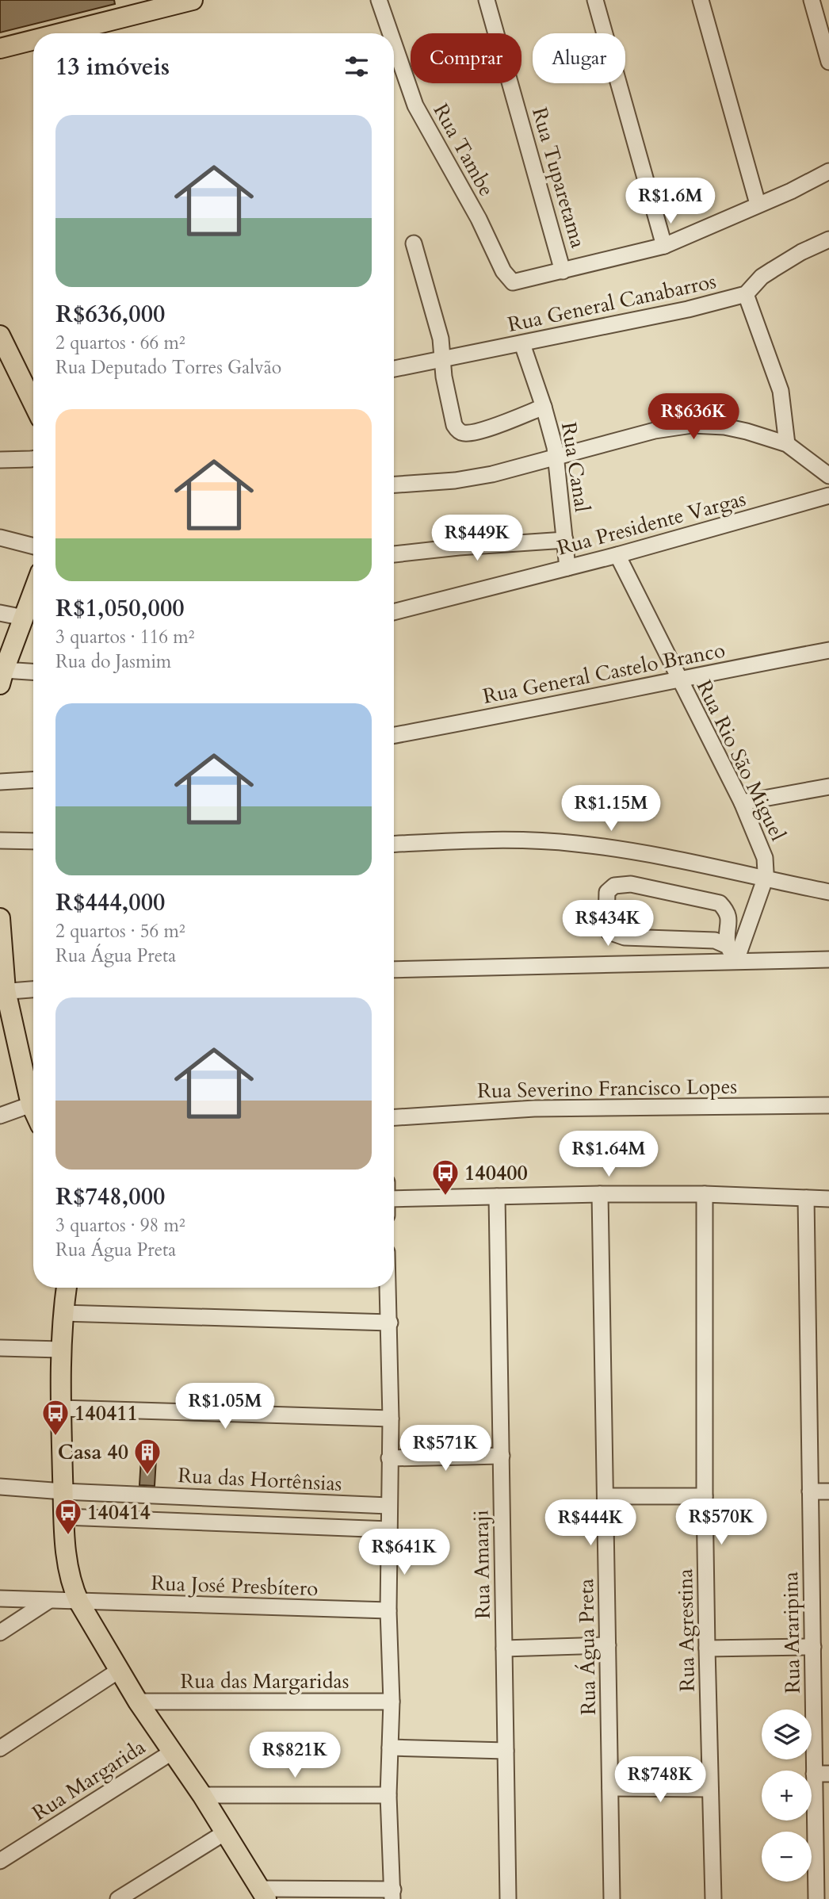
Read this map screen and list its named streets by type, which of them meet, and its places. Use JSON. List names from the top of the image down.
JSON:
{
  "streets": {
    "street": [
      "Rua Tambe",
      "Rua Tuparetama",
      "Rua General Canabarros",
      "Rua Canal",
      "Rua Presidente Vargas",
      "Rua General Castelo Branco",
      "Rua Rio São Miguel",
      "Rua Severino Francisco Lopes",
      "Rua das Hortênsias",
      "Rua Amaraji",
      "Rua José Presbítero",
      "Rua Agrestina",
      "Rua Araripina",
      "Rua Água Preta",
      "Rua das Margaridas",
      "Rua Margarida"
    ]
  },
  "crossings": [
    ["Rua Tambe", "Rua Tuparetama"],
    ["Rua General Canabarros", "Rua Canal"],
    ["Rua Canal", "Rua Presidente Vargas"],
    ["Rua Presidente Vargas", "Rua Rio São Miguel"],
    ["Rua General Castelo Branco", "Rua Rio São Miguel"]
  ],
  "places": {
    "bus stop": ["140400", "140411", "140414"],
    "building": ["Casa 40"]
  },
  "page": {
    "chip": ["Comprar", "Alugar"],
    "heading": "13 imóveis",
    "list": [
      {
        "name": "R$636,000",
        "note": "2 quartos · 66 m² · Rua Deputado Torres Galvão"
      },
      {
        "name": "R$1,050,000",
        "note": "3 quartos · 116 m² · Rua do Jasmim"
      },
      {
        "name": "R$444,000",
        "note": "2 quartos · 56 m² · Rua Água Preta"
      },
      {
        "name": "R$748,000",
        "note": "3 quartos · 98 m² · Rua Água Preta"
      }
    ],
    "price": [
      "R$1.6M",
      "R$636K",
      "R$449K",
      "R$1.15M",
      "R$434K",
      "R$1.64M",
      "R$1.05M",
      "R$571K",
      "R$570K",
      "R$444K",
      "R$641K",
      "R$821K",
      "R$748K"
    ],
    "map_buttons": ["+", "−"]
  }
}
